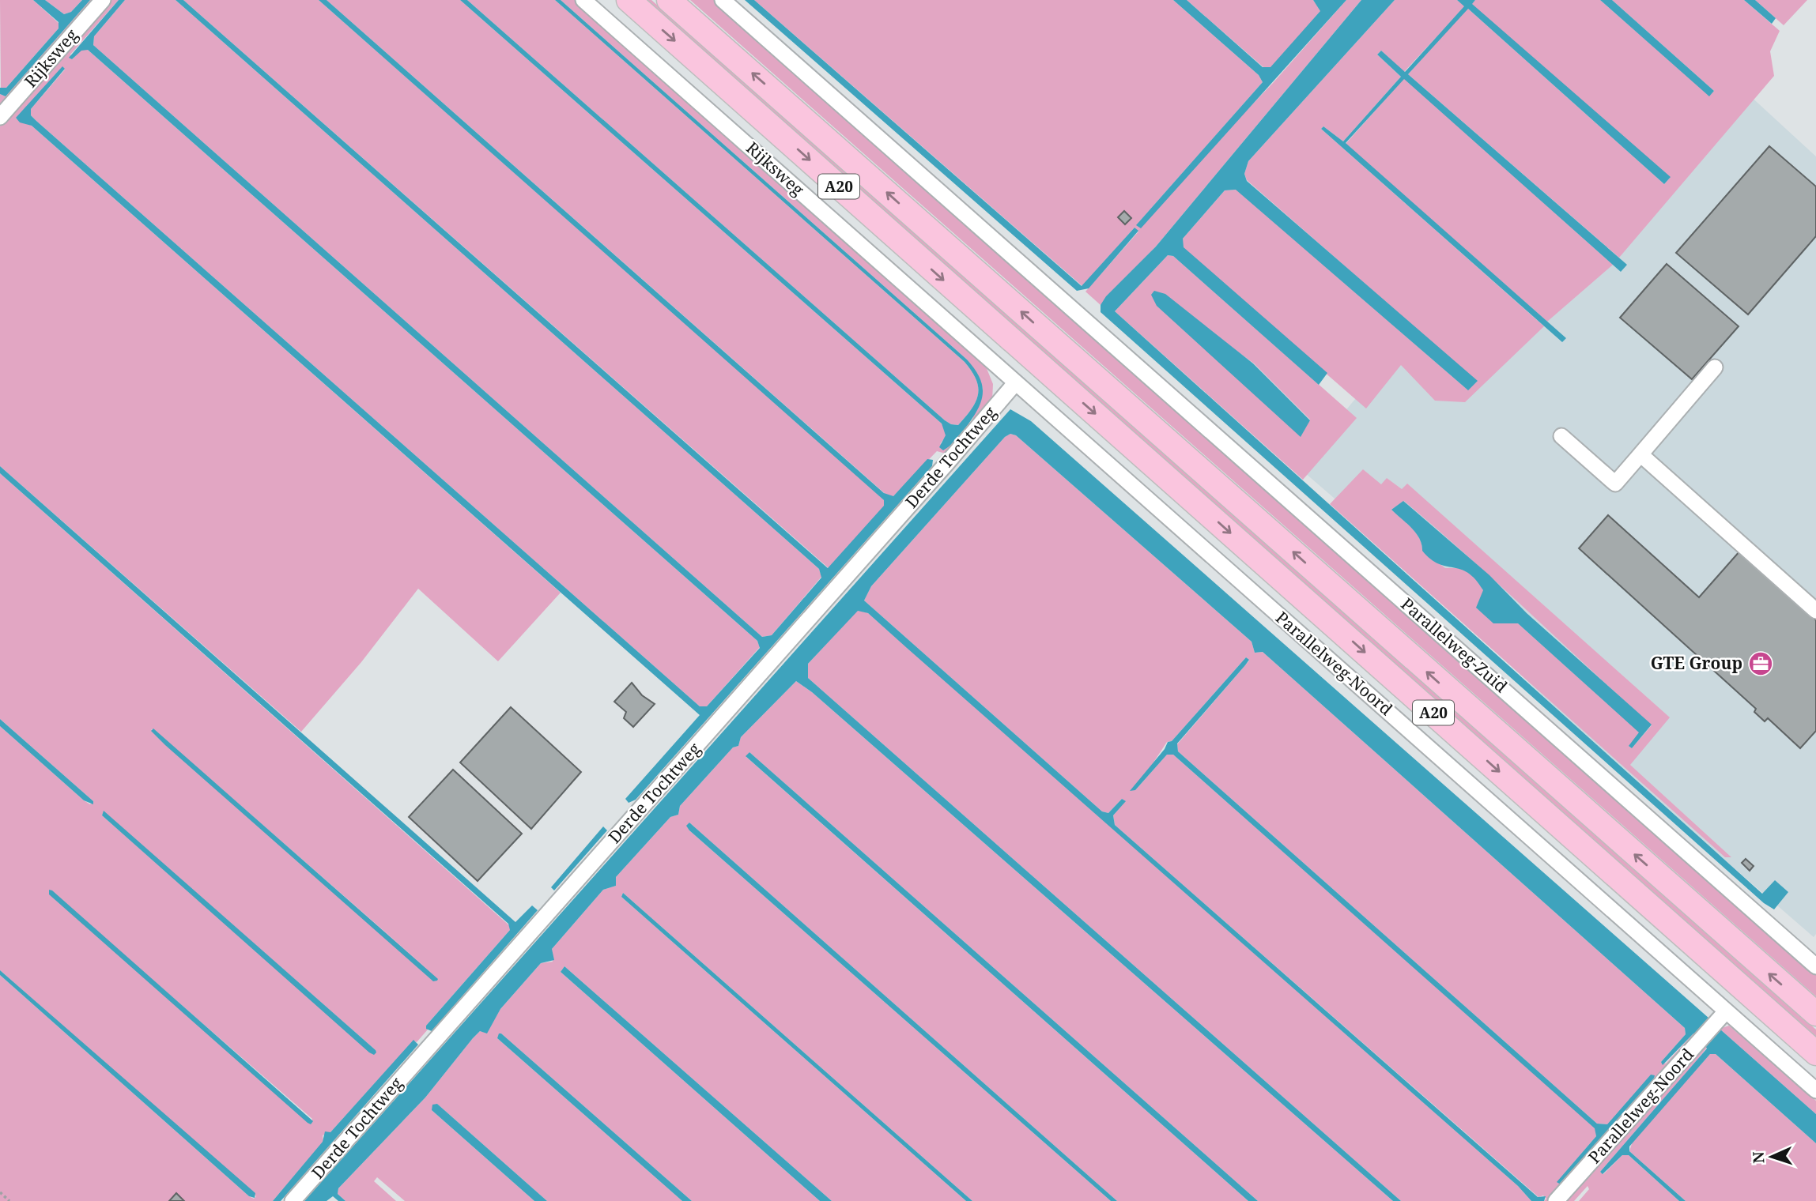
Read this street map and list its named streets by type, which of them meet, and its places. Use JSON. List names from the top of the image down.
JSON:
{
  "streets": {
    "highway": ["Rijksweg", "A20"],
    "street": ["Derde Tochtweg", "Parallelweg-Zuid", "Parallelweg-Noord"]
  },
  "crossings": [
    ["Rijksweg", "Derde Tochtweg"],
    ["Rijksweg", "Parallelweg-Noord"],
    ["Derde Tochtweg", "Parallelweg-Noord"]
  ],
  "places": {
    "office": ["GTE Group"]
  },
  "north": "left"
}
